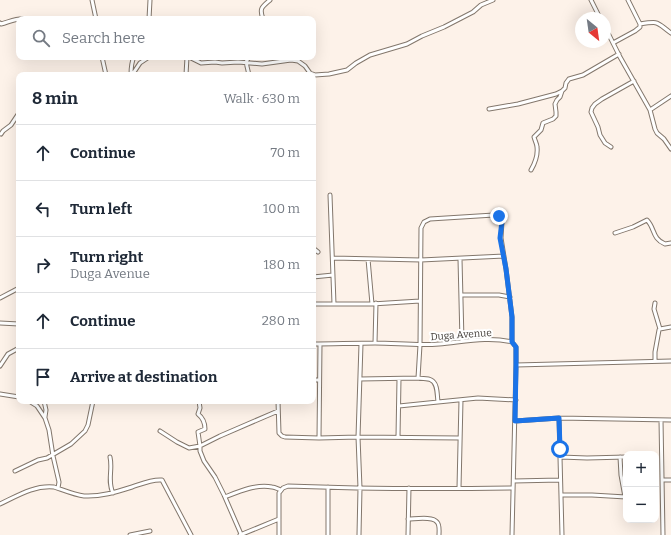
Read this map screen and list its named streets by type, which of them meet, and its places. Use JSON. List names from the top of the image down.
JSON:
{
  "streets": {
    "street": ["Duga Avenue"]
  },
  "north": "bottom right",
  "page": {
    "search": "Search here",
    "heading": ["8 min", "Walk · 630 m"],
    "list": [
      ["Continue", "70 m"],
      ["Turn left", "100 m"],
      ["Turn right", "Duga Avenue", "180 m"],
      ["Continue", "280 m"],
      "Arrive at destination"
    ],
    "map_buttons": ["+", "−"]
  }
}
